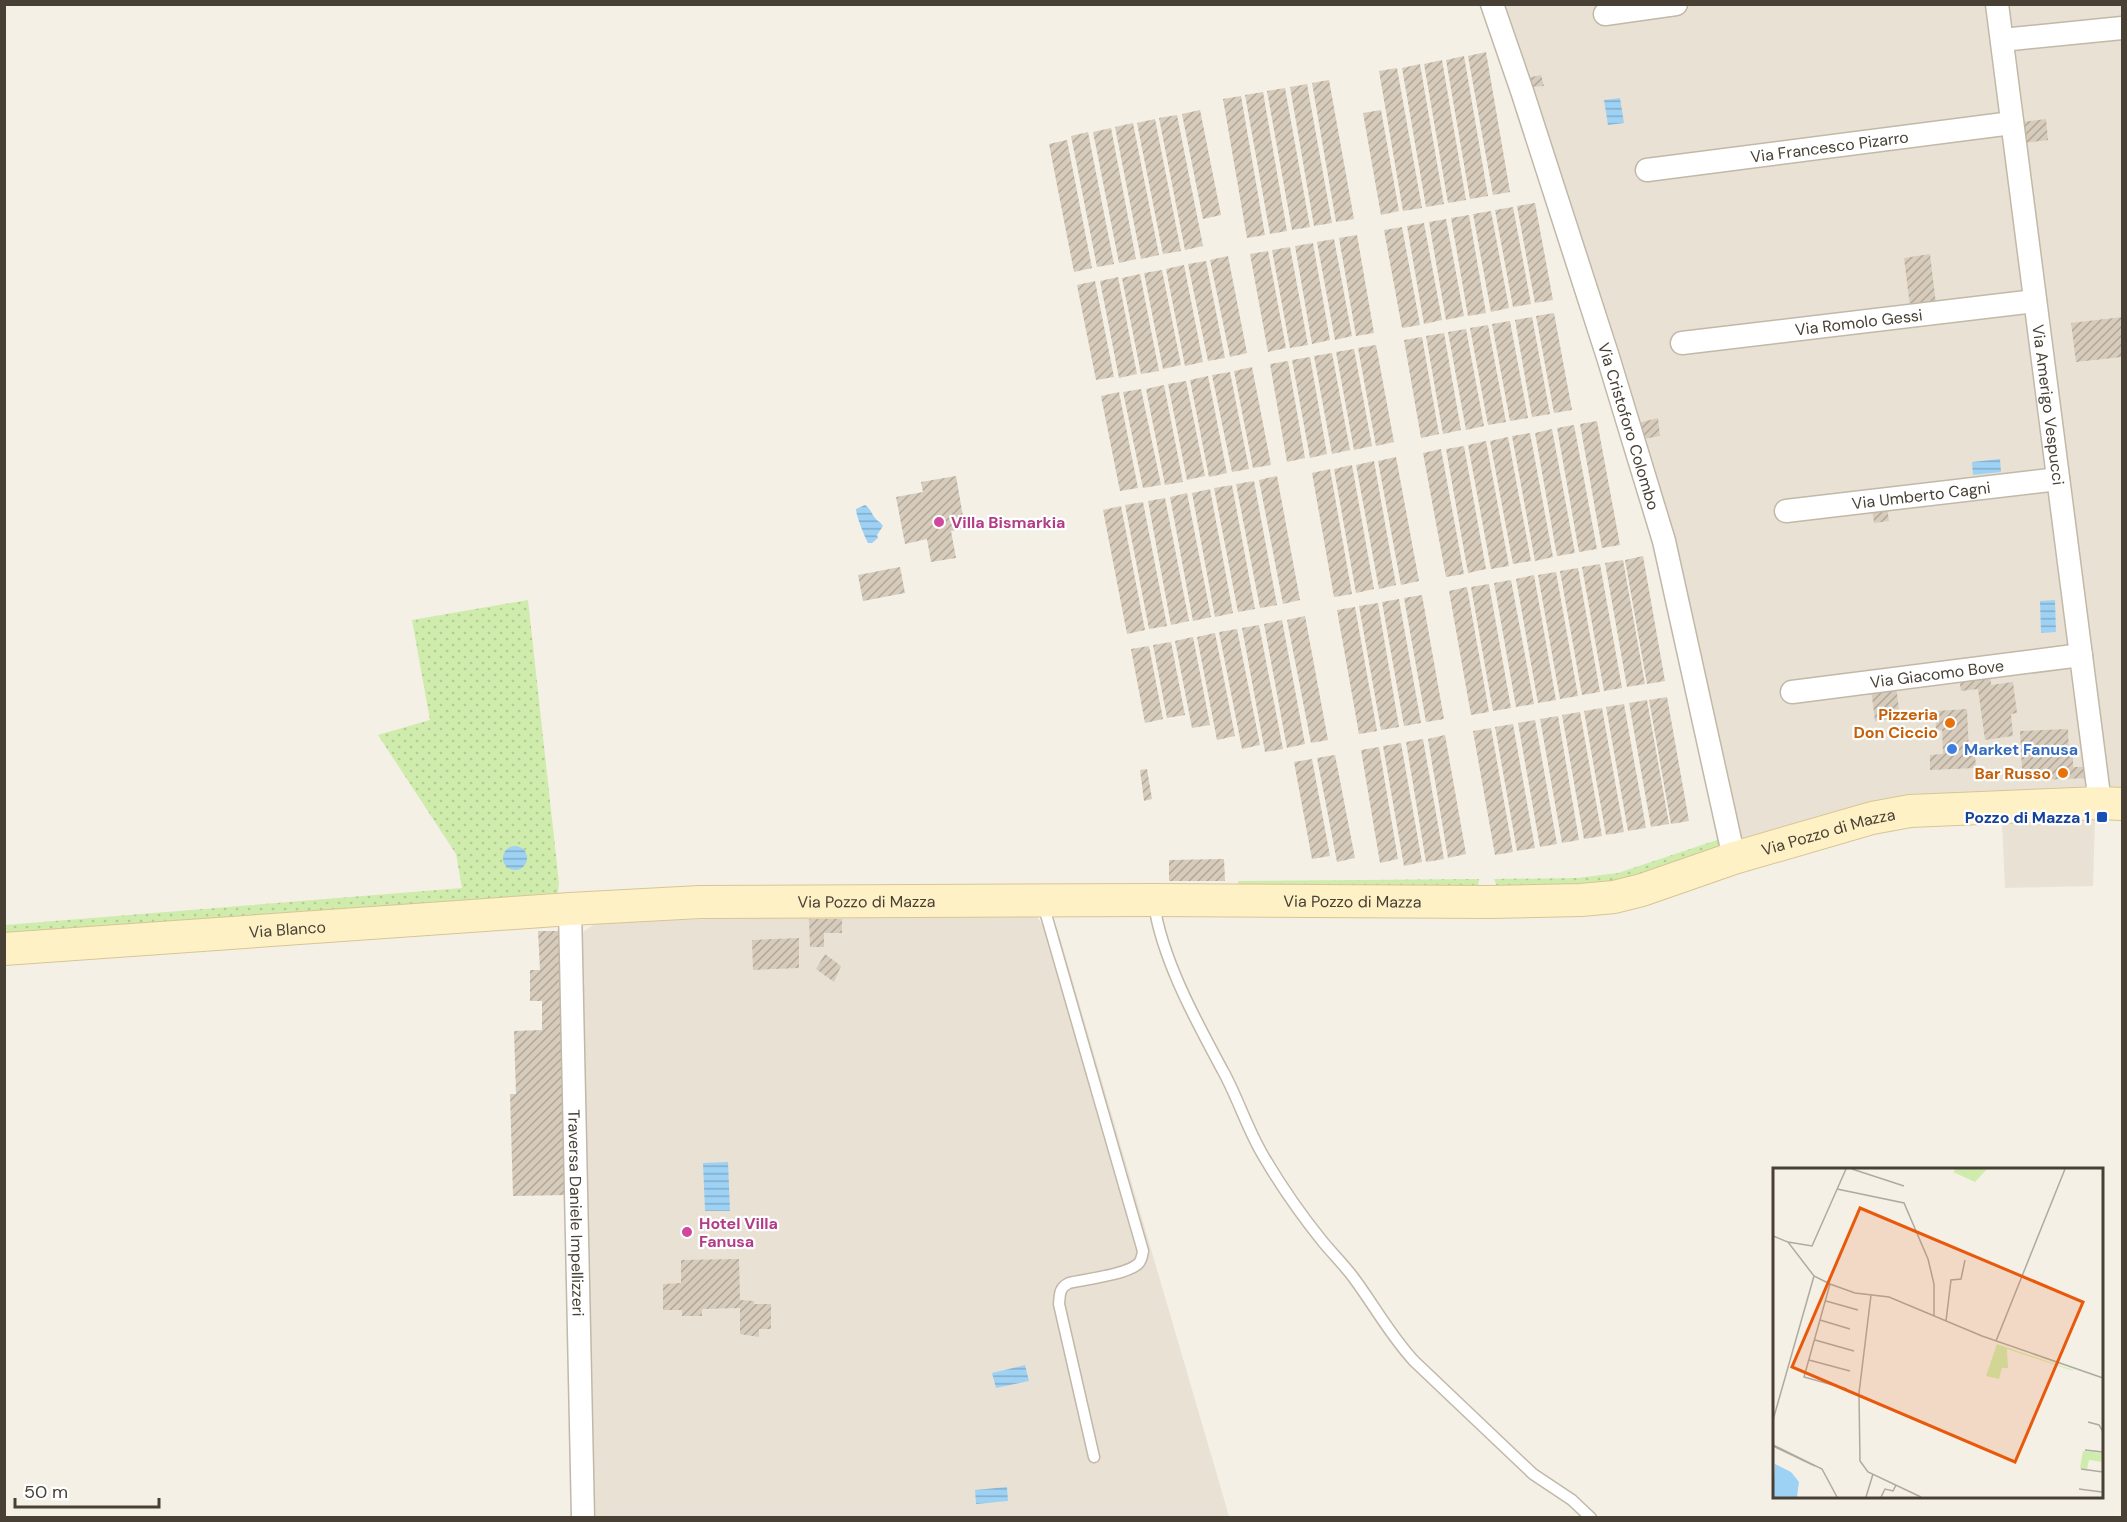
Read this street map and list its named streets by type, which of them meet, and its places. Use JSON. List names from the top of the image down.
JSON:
{
  "streets": {
    "street": [
      "Via Francesco Pizarro",
      "Via Romolo Gessi",
      "Via Amerigo Vespucci",
      "Via Cristoforo Colombo",
      "Via Umberto Cagni",
      "Via Giacomo Bove",
      "Via Pozzo di Mazza",
      "Via Blanco",
      "Traversa Daniele Impellizzeri"
    ]
  },
  "crossings": [
    ["Via Francesco Pizarro", "Via Amerigo Vespucci"],
    ["Via Romolo Gessi", "Via Amerigo Vespucci"],
    ["Via Amerigo Vespucci", "Via Umberto Cagni"],
    ["Via Amerigo Vespucci", "Via Giacomo Bove"],
    ["Via Amerigo Vespucci", "Via Pozzo di Mazza"],
    ["Via Cristoforo Colombo", "Via Pozzo di Mazza"],
    ["Via Pozzo di Mazza", "Via Blanco"],
    ["Via Pozzo di Mazza", "Traversa Daniele Impellizzeri"],
    ["Via Blanco", "Traversa Daniele Impellizzeri"]
  ],
  "places": {
    "other": [
      "Villa Bismarkia",
      "Pizzeria Don Ciccio",
      "Market Fanusa",
      "Bar Russo",
      "Hotel Villa Fanusa"
    ],
    "transit": ["Pozzo di Mazza 1"]
  },
  "scale_bar": "50 m"
}
